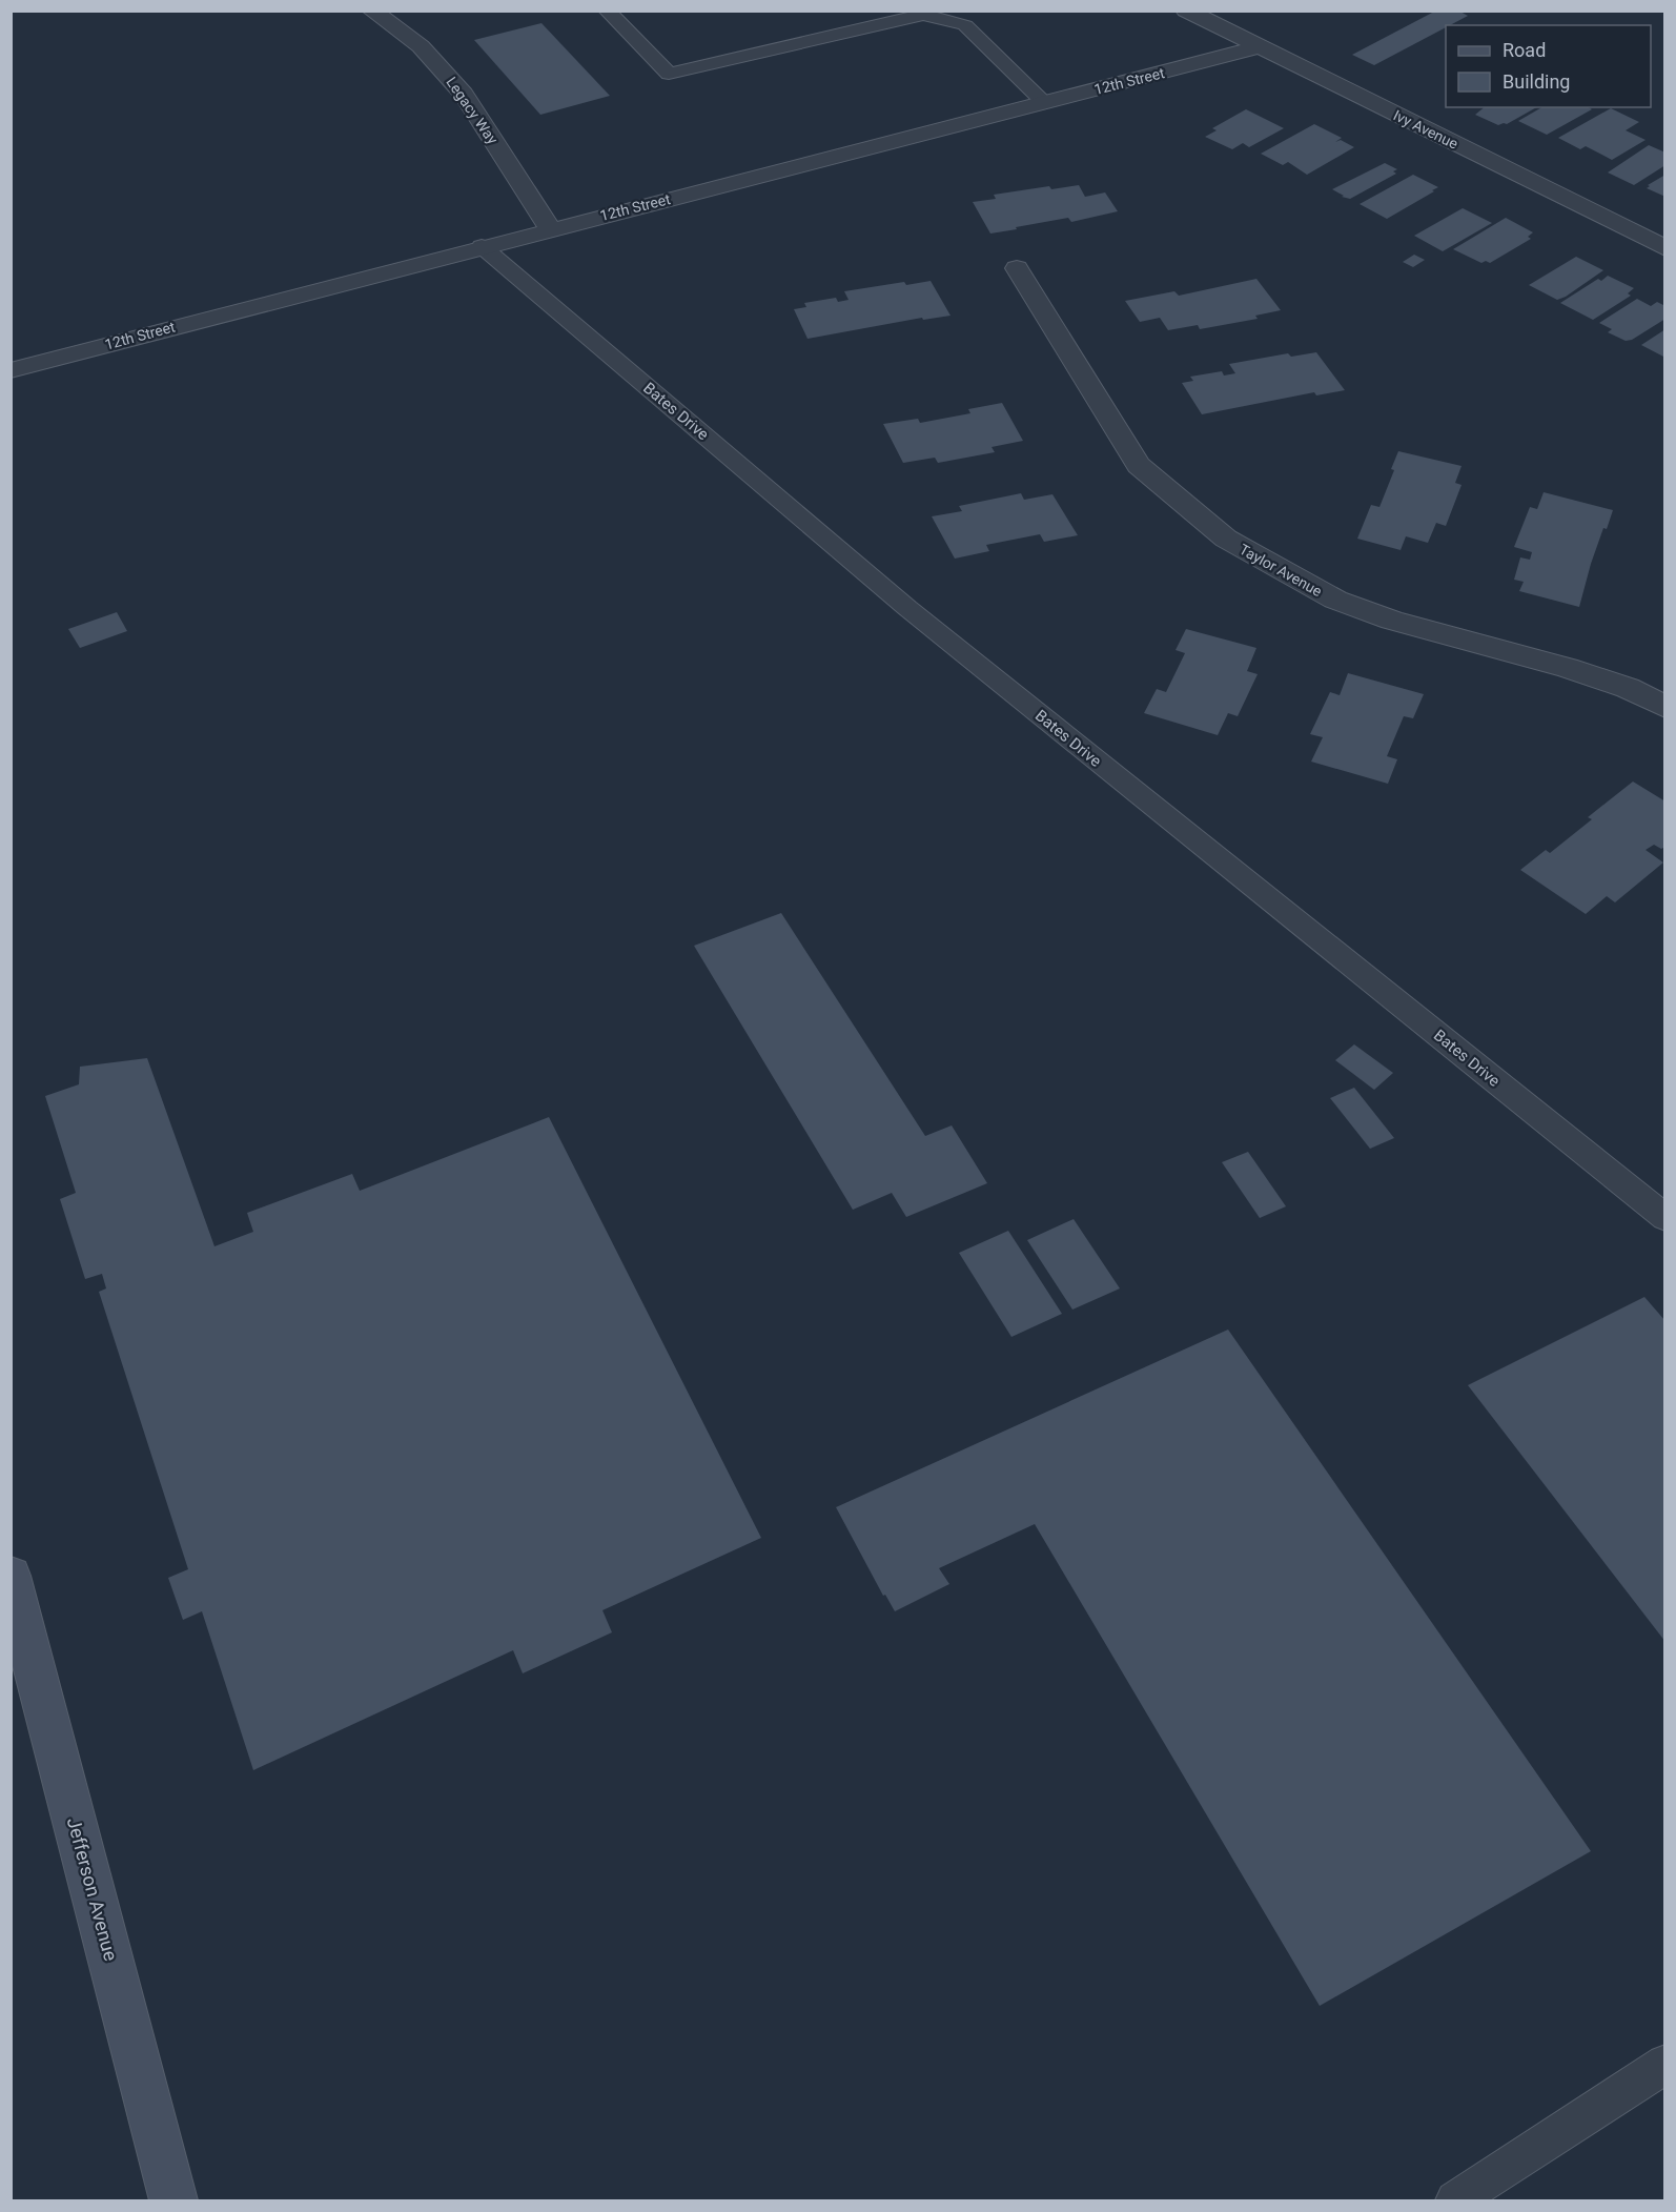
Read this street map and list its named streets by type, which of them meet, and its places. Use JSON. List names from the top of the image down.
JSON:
{
  "streets": {
    "street": [
      "12th Street",
      "Legacy Way",
      "Ivy Avenue",
      "Taylor Avenue",
      "Jefferson Avenue"
    ],
    "lane": ["Bates Drive"]
  },
  "crossings": [
    ["12th Street", "Legacy Way"],
    ["12th Street", "Ivy Avenue"],
    ["12th Street", "Bates Drive"]
  ],
  "legend": ["Road", "Building"]
}
